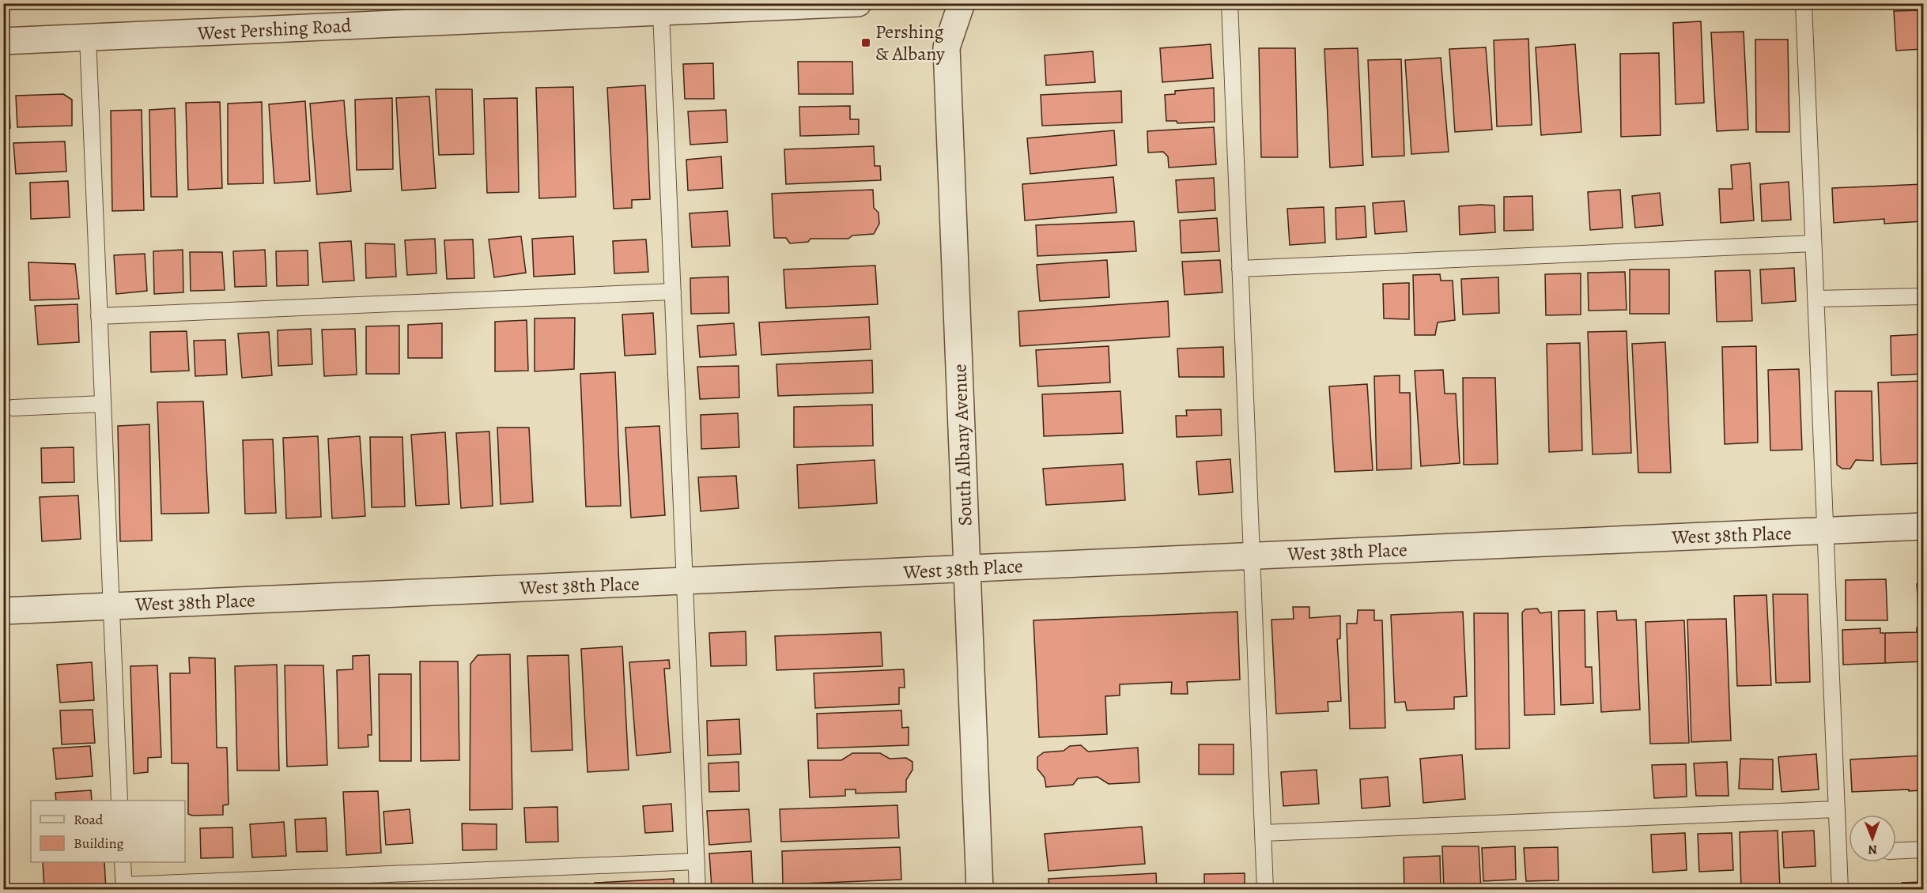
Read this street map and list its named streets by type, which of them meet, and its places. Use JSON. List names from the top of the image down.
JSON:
{
  "streets": {
    "street": ["West Pershing Road", "South Albany Avenue", "West 38th Place"]
  },
  "crossings": [
    ["South Albany Avenue", "West 38th Place"]
  ],
  "places": {
    "transit": ["Pershing & Albany"]
  },
  "legend": ["Road", "Building"],
  "north": "bottom"
}
